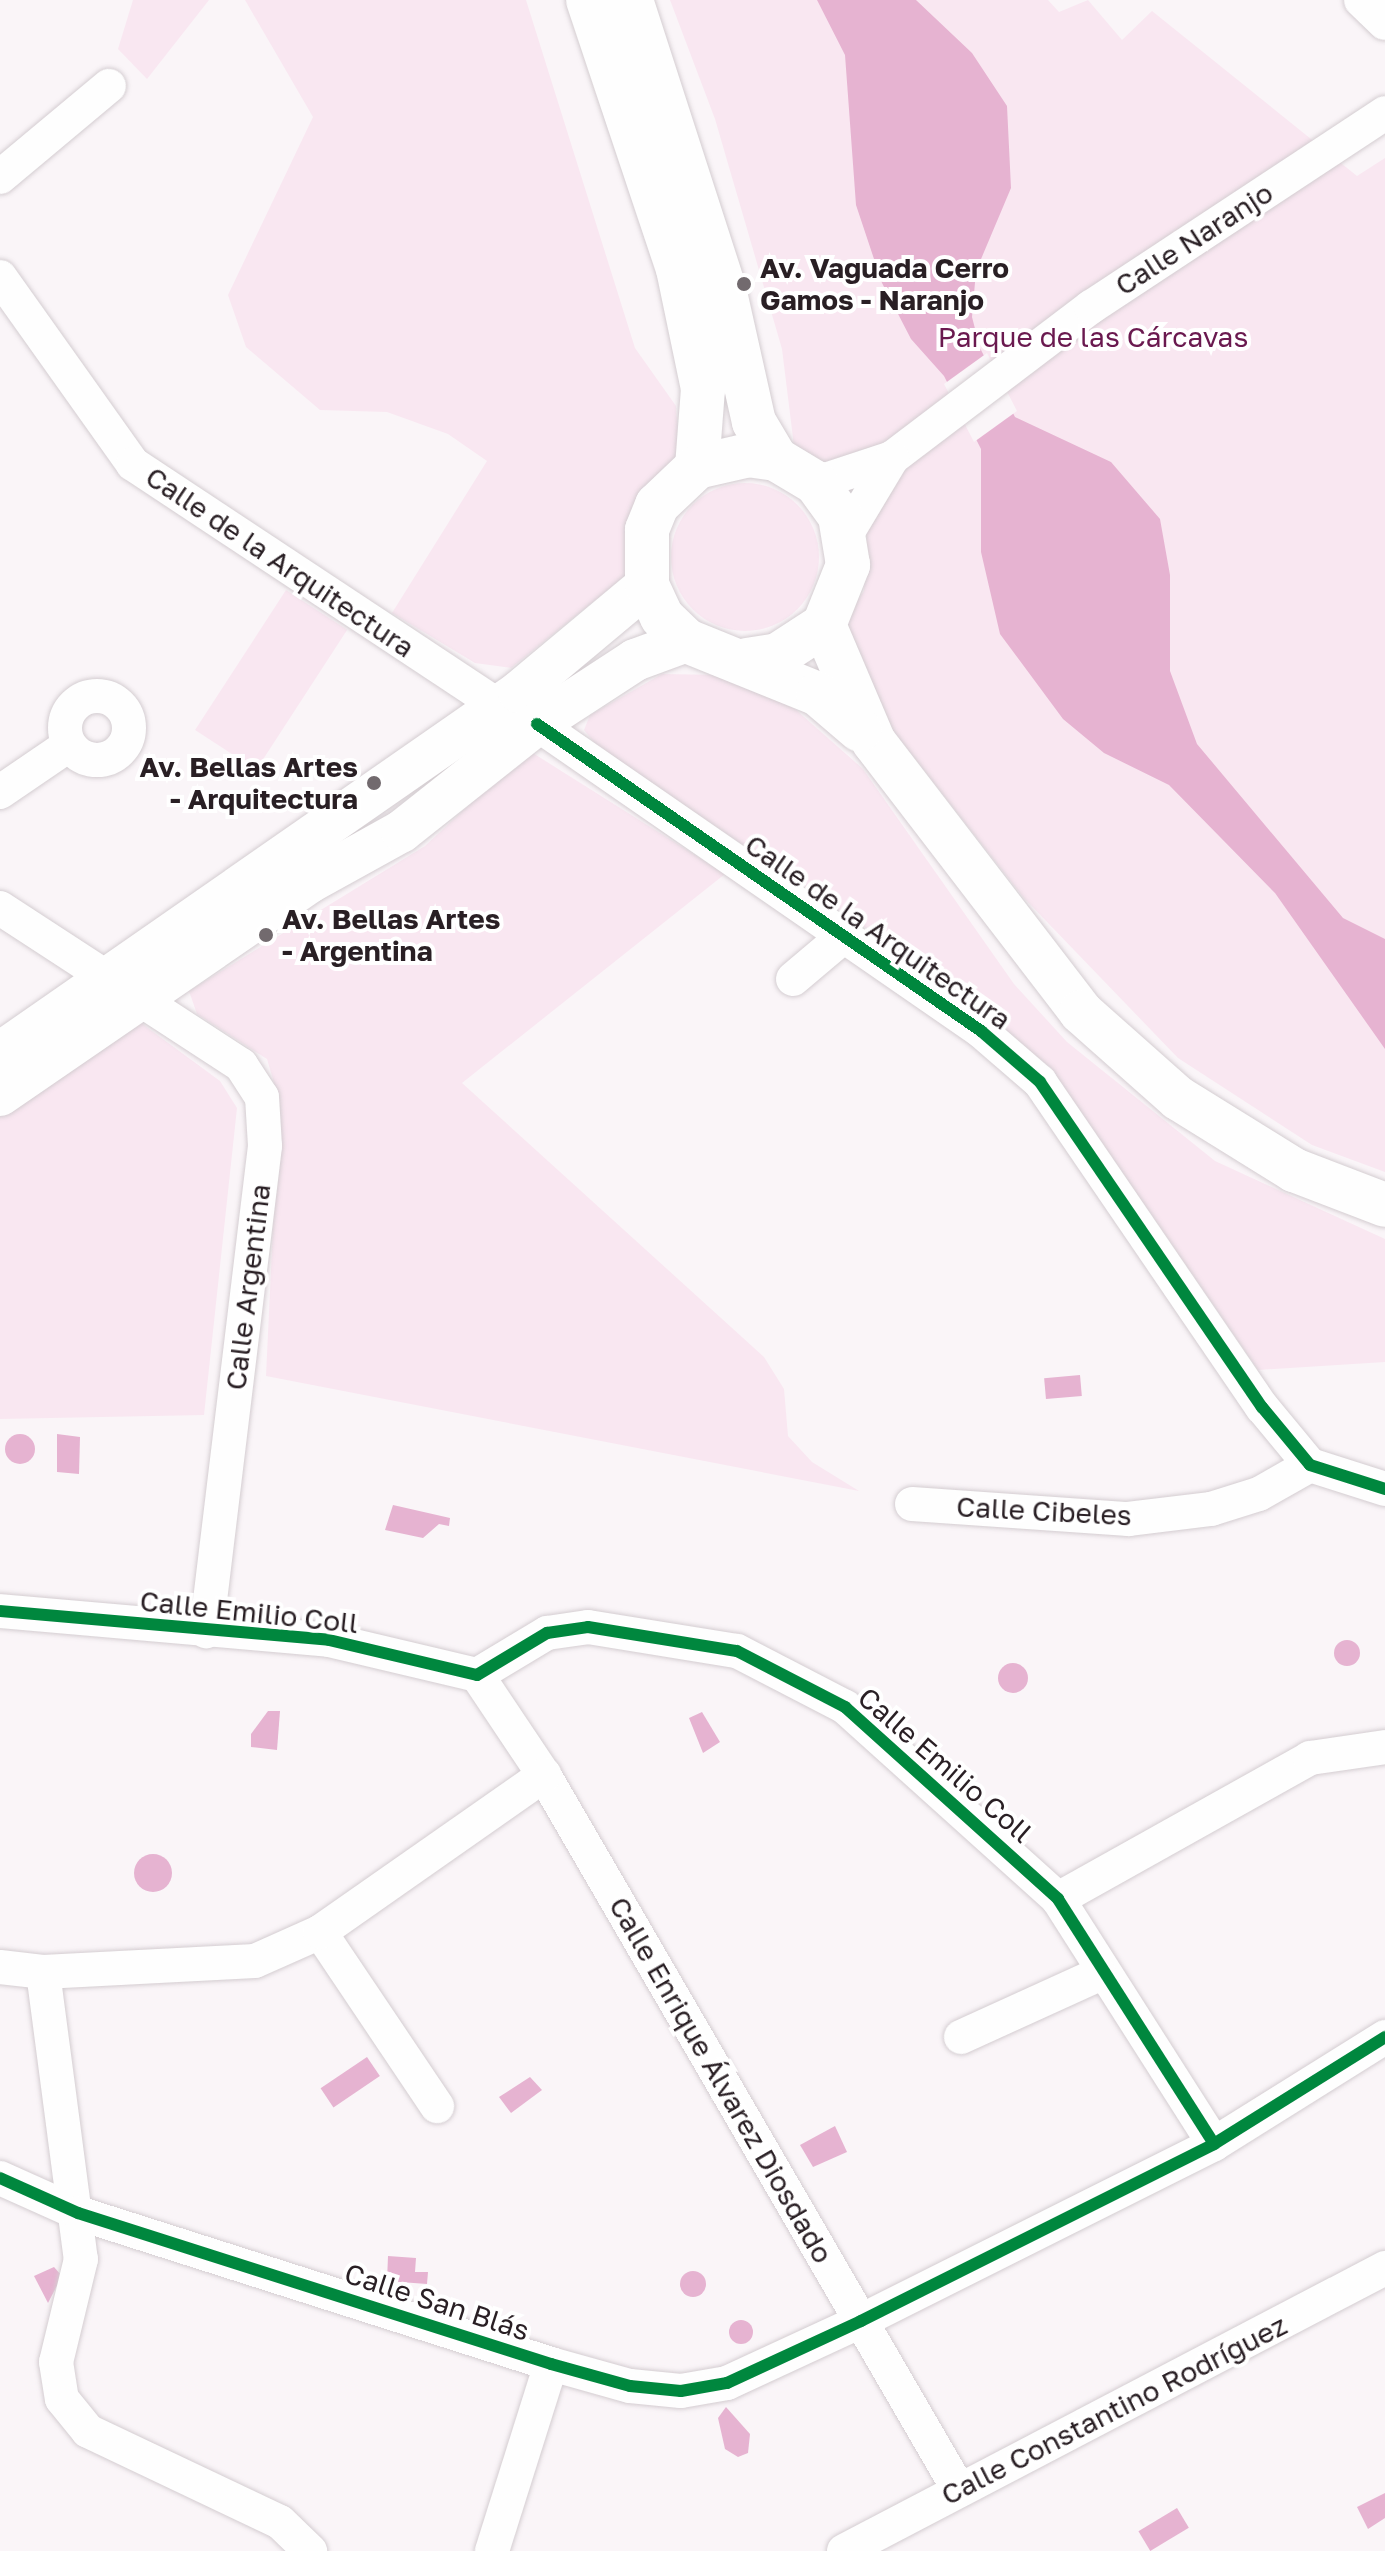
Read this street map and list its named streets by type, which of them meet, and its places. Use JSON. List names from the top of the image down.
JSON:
{
  "streets": {
    "street": [
      "Calle Naranjo",
      "Calle de la Arquitectura",
      "Calle Argentina",
      "Calle Cibeles",
      "Calle Emilio Coll",
      "Calle Enrique Álvarez Diosdado",
      "Calle San Blás",
      "Calle Constantino Rodríguez"
    ]
  },
  "crossings": [
    ["Calle de la Arquitectura", "Calle Cibeles"],
    ["Calle Argentina", "Calle Emilio Coll"],
    ["Calle Emilio Coll", "Calle Enrique Álvarez Diosdado"],
    ["Calle Emilio Coll", "Calle San Blás"],
    ["Calle Enrique Álvarez Diosdado", "Calle San Blás"],
    ["Calle Enrique Álvarez Diosdado", "Calle Constantino Rodríguez"]
  ],
  "parks": ["Parque de las Cárcavas"],
  "places": ["Av. Vaguada Cerro Gamos - Naranjo", "Av. Bellas Artes - Arquitectura", "Av. Bellas Artes - Argentina"]
}
